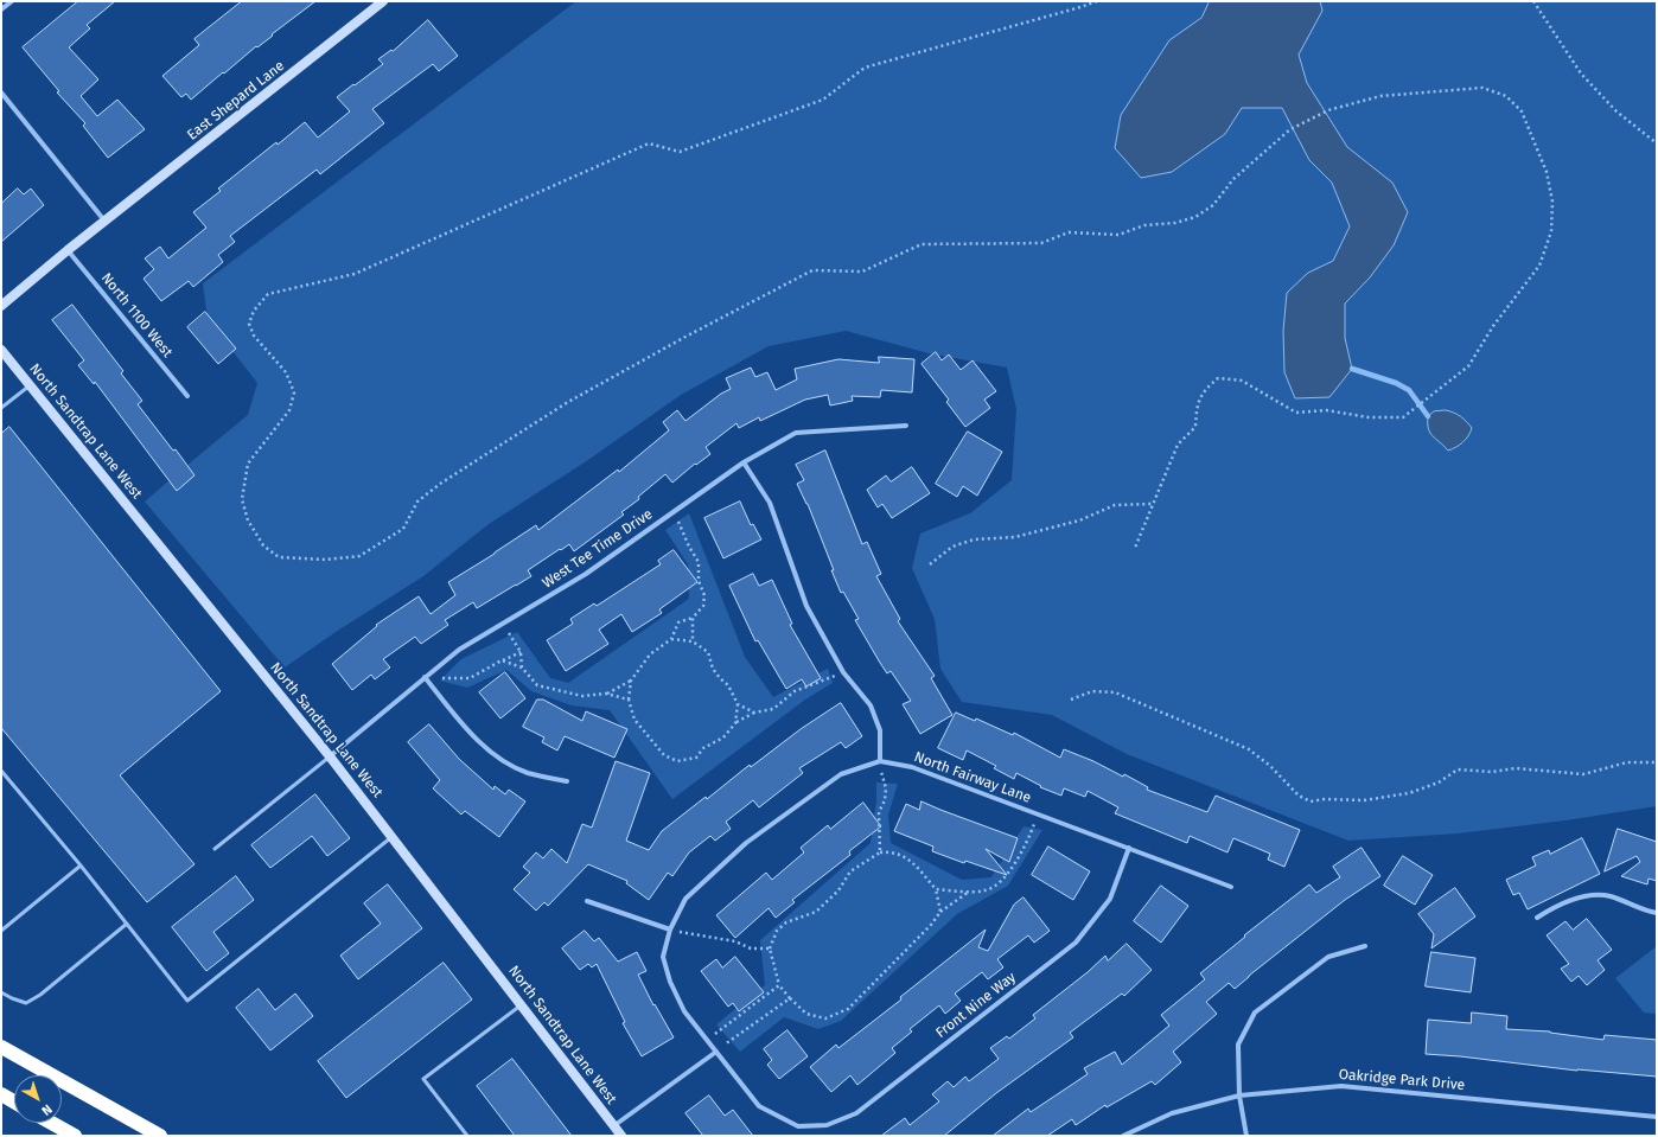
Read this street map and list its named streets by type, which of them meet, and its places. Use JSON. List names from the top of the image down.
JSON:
{
  "streets": {
    "street": [
      "East Shepard Lane",
      "North 1100 West",
      "North Sandtrap Lane West",
      "West Tee Time Drive",
      "North Fairway Lane",
      "Front Nine Way",
      "Oakridge Park Drive"
    ]
  },
  "crossings": [
    ["East Shepard Lane", "North 1100 West"],
    ["North Sandtrap Lane West", "West Tee Time Drive"],
    ["North Fairway Lane", "Front Nine Way"]
  ],
  "north": "bottom right"
}
